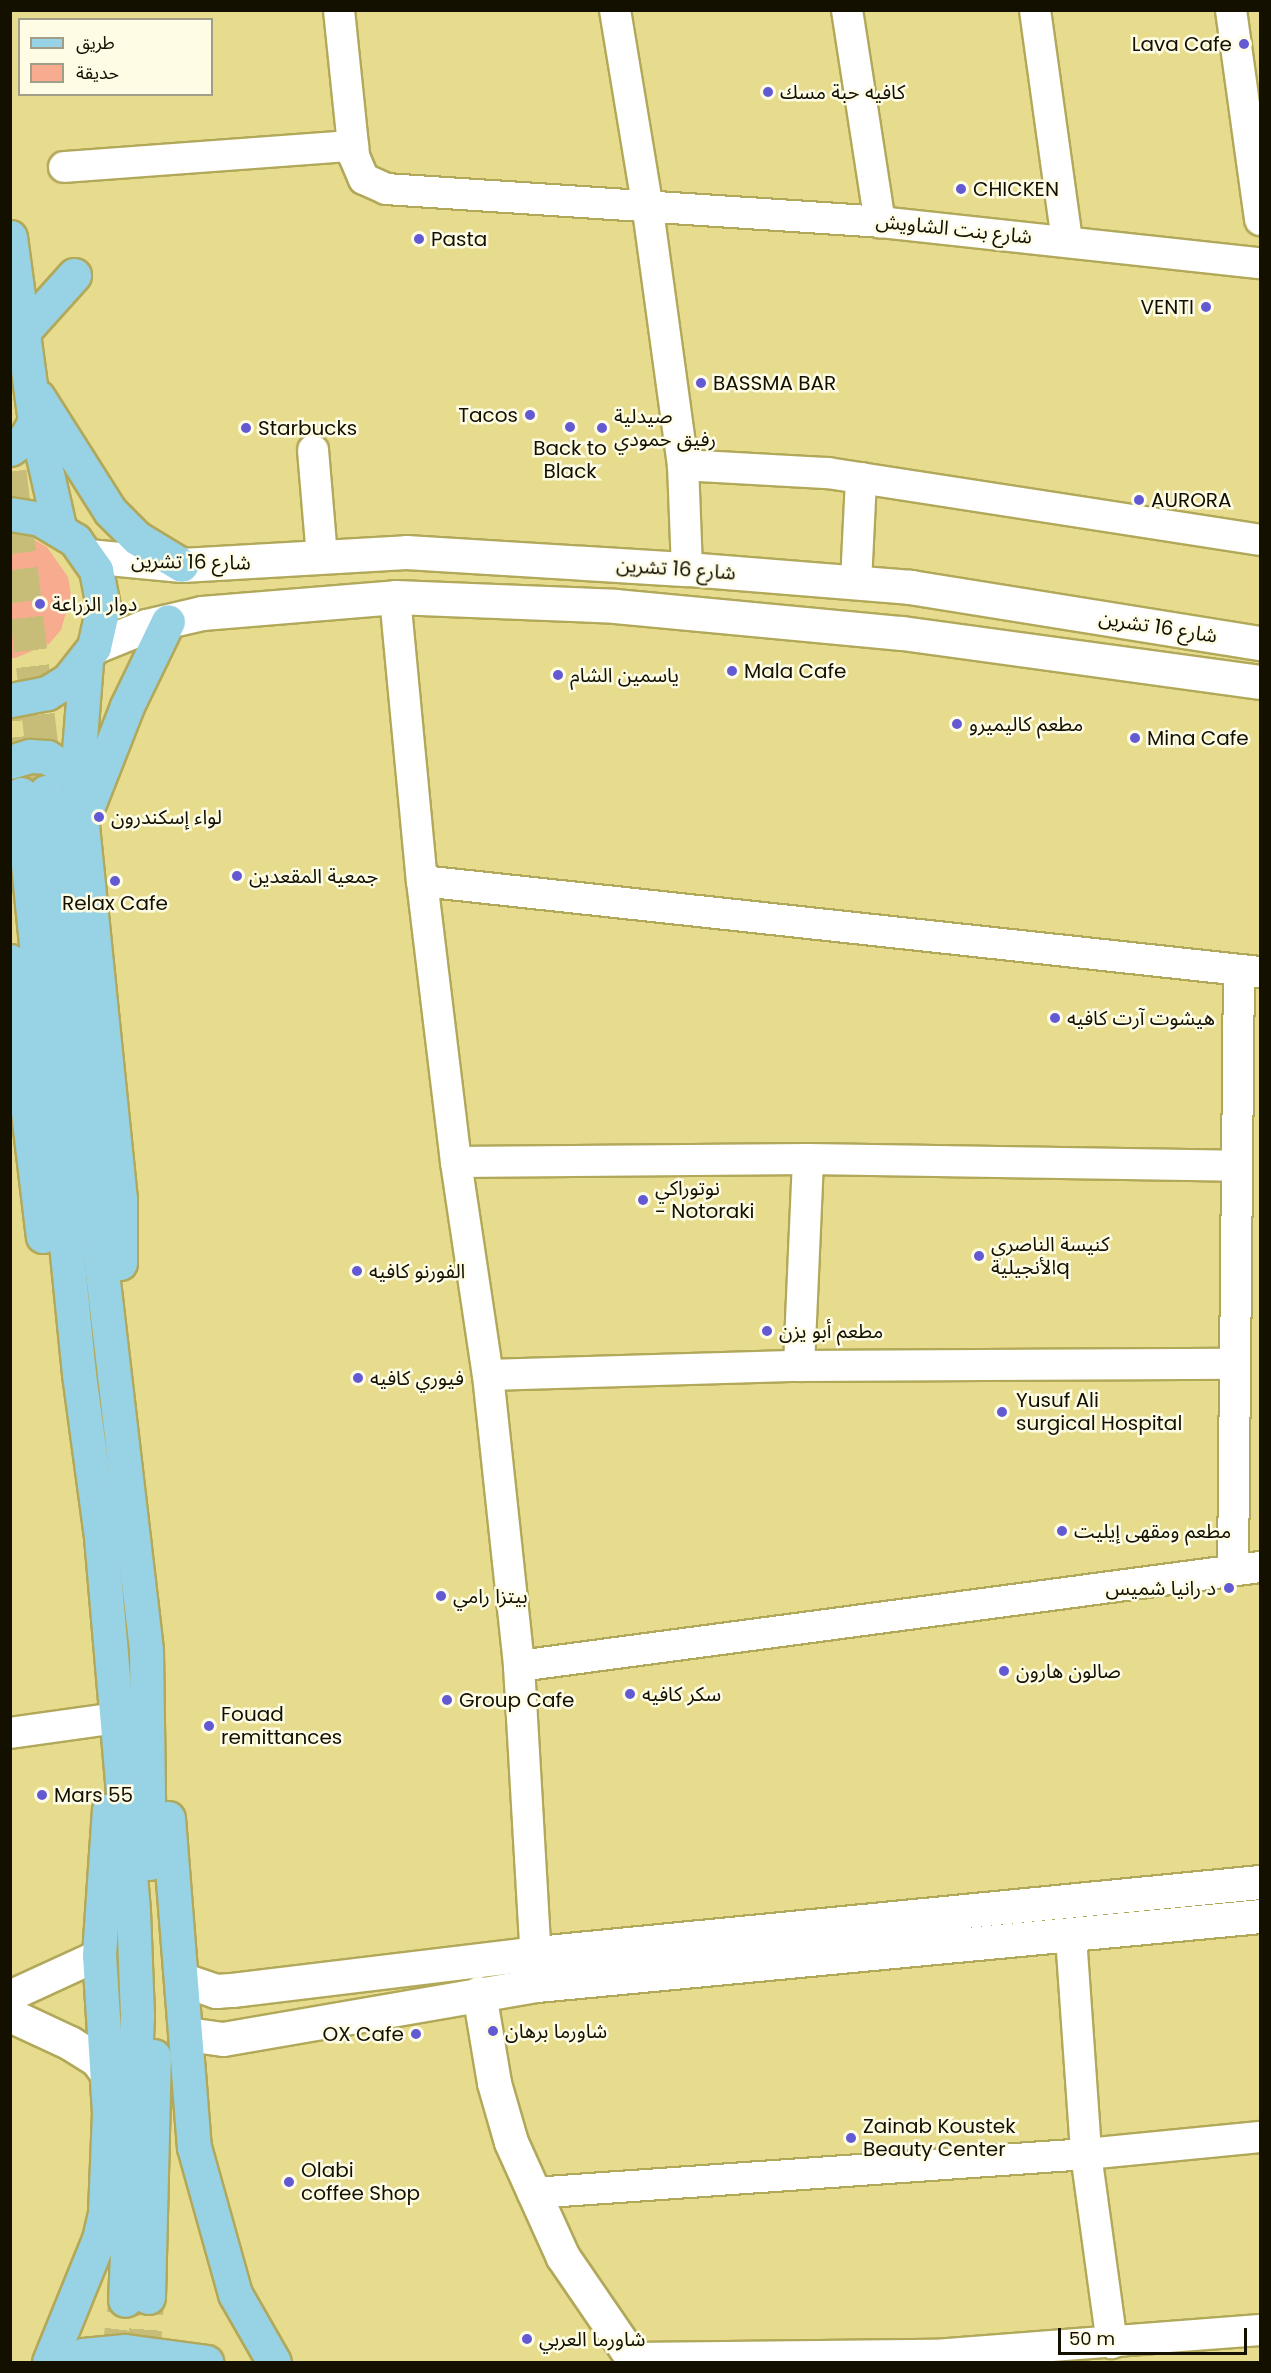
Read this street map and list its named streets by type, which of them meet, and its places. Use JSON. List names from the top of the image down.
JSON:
{
  "streets": {
    "street": ["شارع بنت الشاويش", "شارع 16 تشرين"]
  },
  "places": [
    "Lava Cafe",
    "كافيه حبة مسك",
    "CHICKEN",
    "Pasta",
    "VENTI",
    "BASSMA BAR",
    "Tacos",
    "Back to Black",
    "Starbucks",
    "صيدلية رفيق حمودي",
    "AURORA",
    "دوار الزراعة",
    "Mala Cafe",
    "ياسمين الشام",
    "مطعم كاليميرو",
    "Mina Cafe",
    "لواء إسكندرون",
    "جمعية المقعدين",
    "Relax Cafe",
    "هيشوت آرت كافيه",
    "نوتوراكي - Notoraki",
    "كنيسة الناصري الأنجيليةq",
    "الفورنو كافيه",
    "مطعم أبو يزن",
    "فيوري كافيه",
    "Yusuf Ali surgical Hospital",
    "مطعم ومقهى إيليت",
    "د رانيا شميس",
    "بيتزا رامي",
    "صالون هارون",
    "سكر كافيه",
    "Group Cafe",
    "Fouad remittances",
    "Mars 55",
    "شاورما برهان",
    "OX Cafe",
    "Zainab Koustek Beauty Center",
    "Olabi coffee Shop",
    "شاورما العربي"
  ],
  "legend": ["طريق", "حديقة"],
  "scale_bar": "50 m"
}
